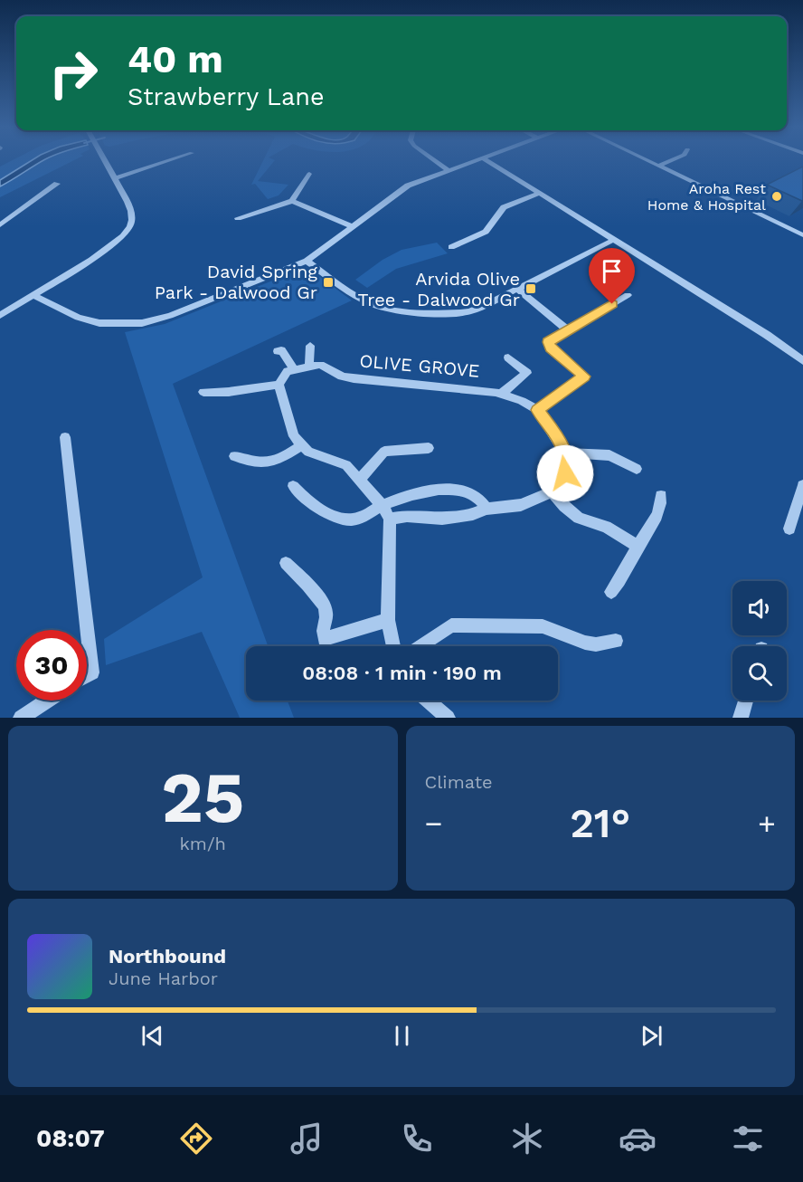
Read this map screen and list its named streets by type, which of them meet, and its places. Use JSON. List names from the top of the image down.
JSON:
{
  "streets": {
    "street": ["OLIVE GROVE"]
  },
  "places": {
    "other": ["Aroha Rest Home & Hospital"],
    "transit": ["David Spring Park - Dalwood Gr", "Arvida Olive Tree - Dalwood Gr"]
  },
  "page": {
    "turn": ["40 m", "Strawberry Lane"],
    "limit": "30",
    "trip": "08:08 · 1 min · 190 m",
    "tile": [
      ["25", "km/h"],
      "Climate"
    ],
    "heat": ["−", "21°", "+"],
    "song": ["Northbound", "June Harbor"],
    "tabs": "08:07"
  }
}
